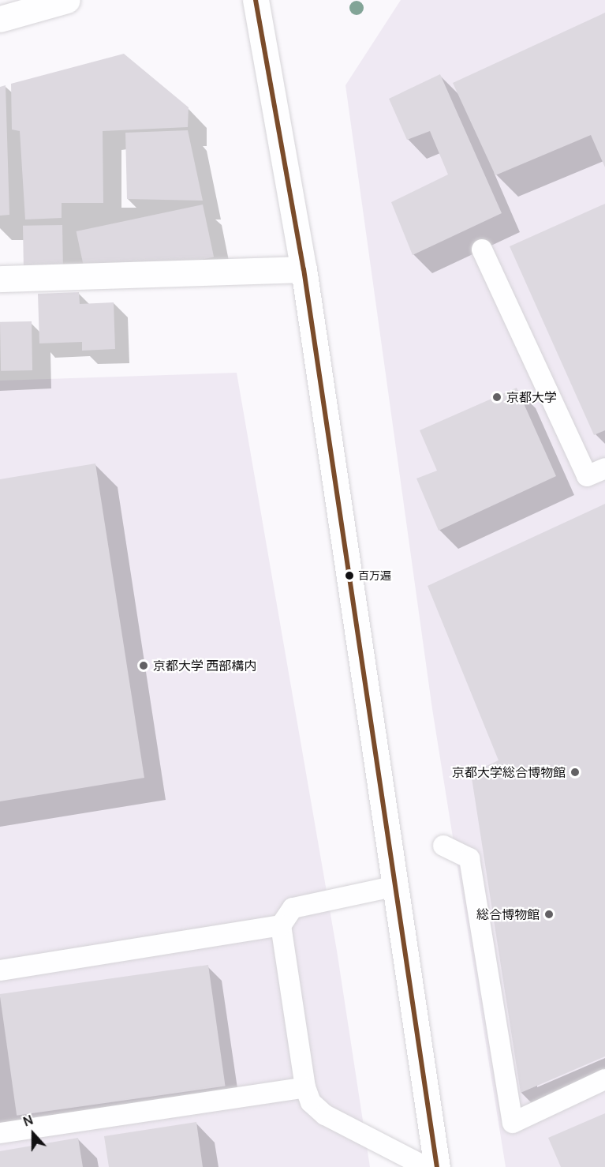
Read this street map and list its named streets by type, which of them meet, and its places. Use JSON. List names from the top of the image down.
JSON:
{
  "places": [
    "京都大学",
    "百万遍",
    "京都大学 西部構内",
    "京都大学総合博物館",
    "総合博物館"
  ],
  "north": "top"
}
